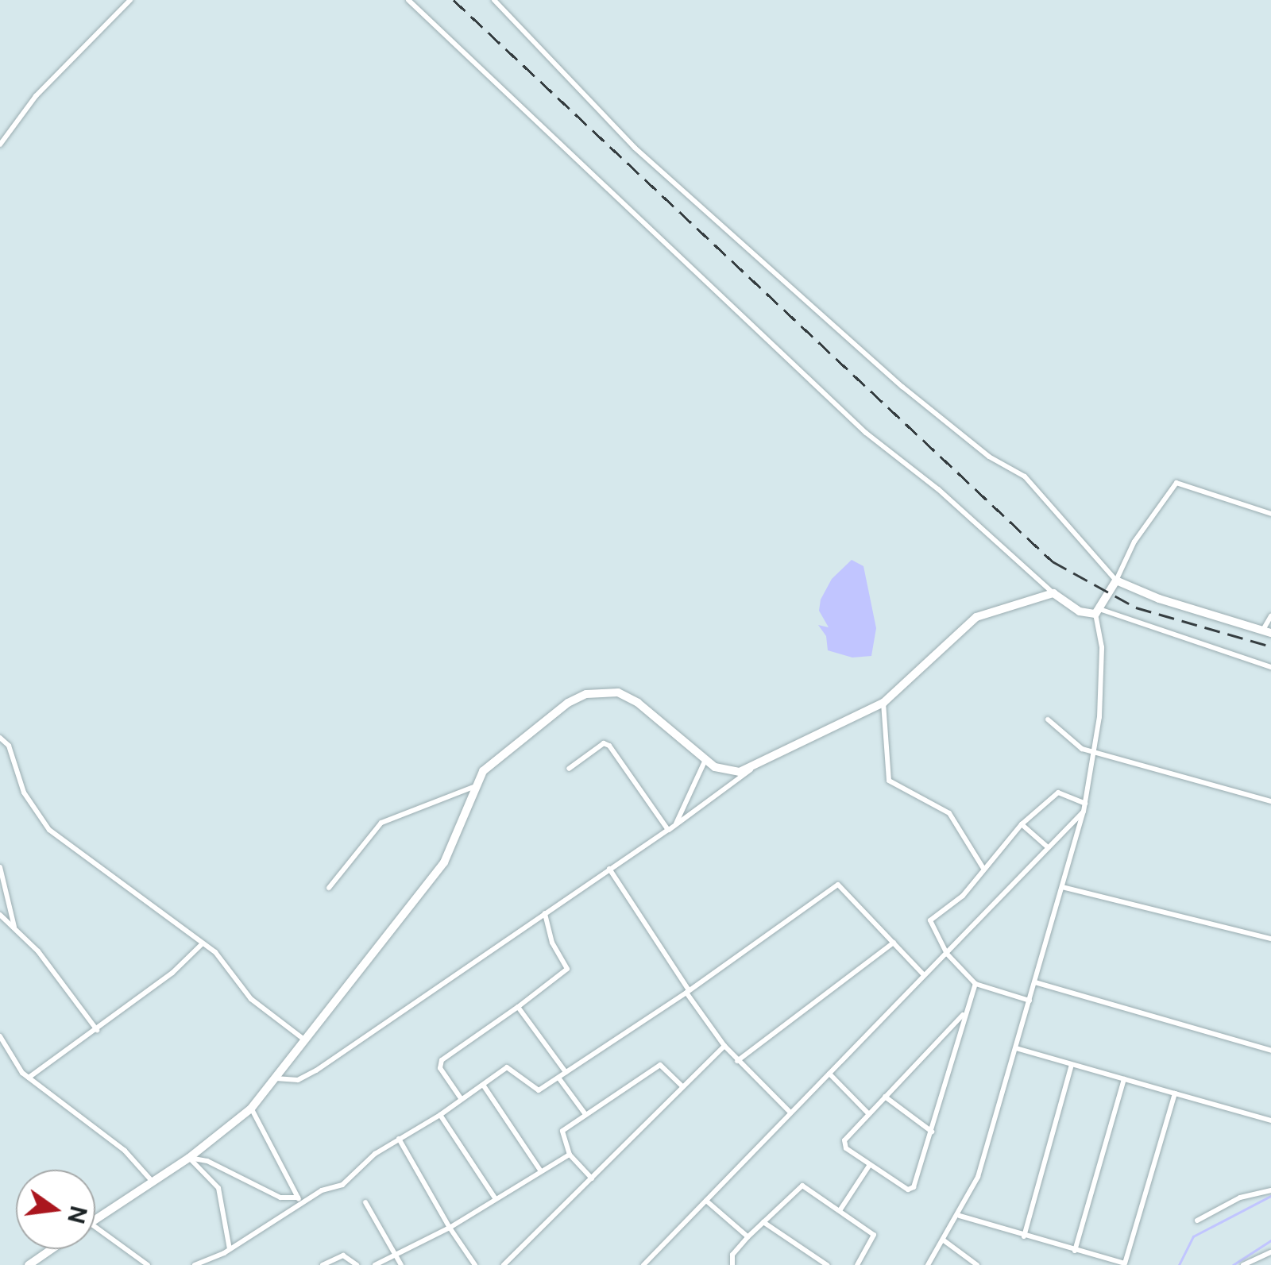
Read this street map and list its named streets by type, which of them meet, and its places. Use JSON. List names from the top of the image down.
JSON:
{
  "north": "right"
}
